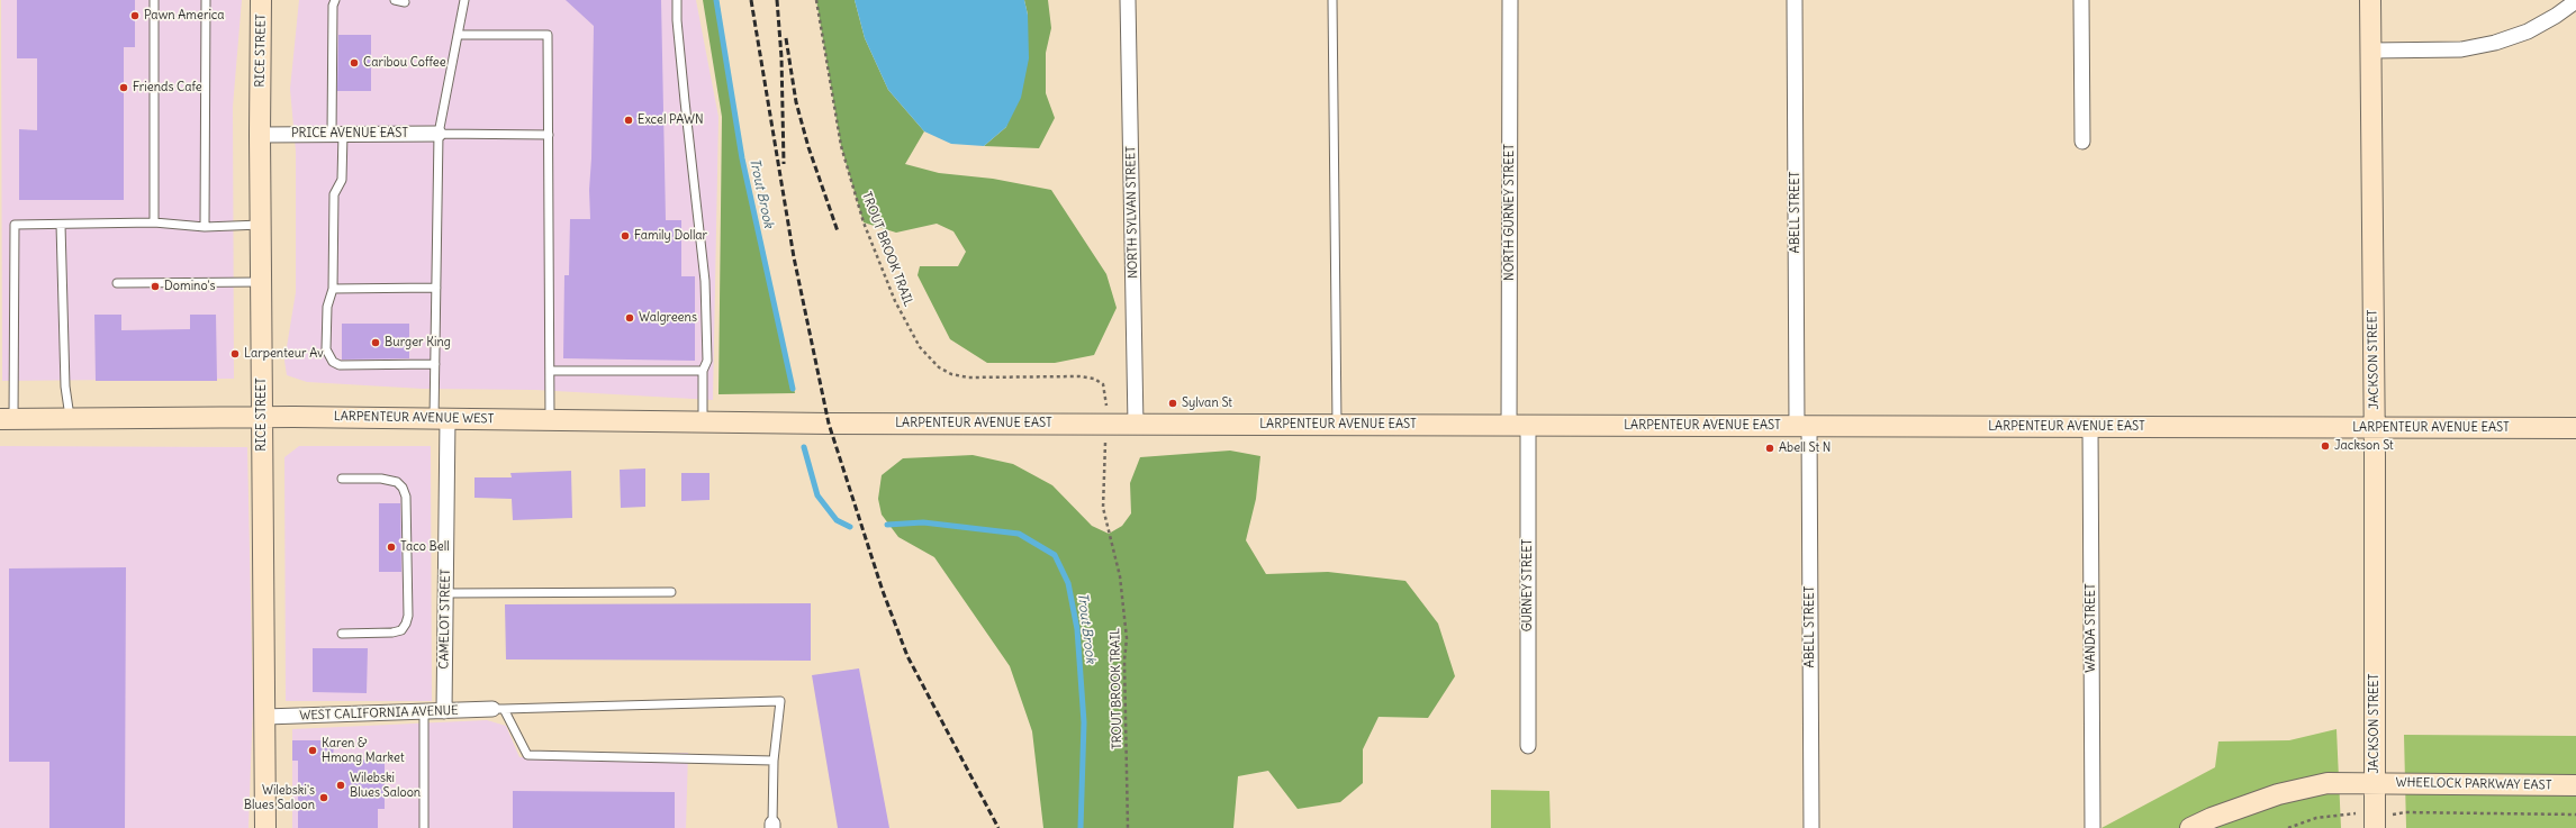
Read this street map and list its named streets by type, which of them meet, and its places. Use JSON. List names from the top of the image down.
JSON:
{
  "streets": {
    "main road": [
      "RICE STREET",
      "JACKSON STREET",
      "LARPENTEUR AVENUE WEST",
      "LARPENTEUR AVENUE EAST",
      "WHEELOCK PARKWAY EAST"
    ],
    "street": [
      "PRICE AVENUE EAST",
      "NORTH SYLVAN STREET",
      "NORTH GURNEY STREET",
      "ABELL STREET",
      "GURNEY STREET",
      "CAMELOT STREET",
      "WANDA STREET",
      "WEST CALIFORNIA AVENUE"
    ],
    "path": ["TROUT BROOK TRAIL"]
  },
  "crossings": [
    ["RICE STREET", "PRICE AVENUE EAST"],
    ["RICE STREET", "LARPENTEUR AVENUE WEST"],
    ["RICE STREET", "WEST CALIFORNIA AVENUE"],
    ["NORTH SYLVAN STREET", "LARPENTEUR AVENUE EAST"],
    ["NORTH GURNEY STREET", "LARPENTEUR AVENUE EAST"],
    ["NORTH GURNEY STREET", "GURNEY STREET"],
    ["ABELL STREET", "LARPENTEUR AVENUE EAST"],
    ["JACKSON STREET", "LARPENTEUR AVENUE EAST"],
    ["JACKSON STREET", "WHEELOCK PARKWAY EAST"],
    ["LARPENTEUR AVENUE WEST", "LARPENTEUR AVENUE EAST"],
    ["LARPENTEUR AVENUE WEST", "CAMELOT STREET"],
    ["LARPENTEUR AVENUE EAST", "GURNEY STREET"],
    ["LARPENTEUR AVENUE EAST", "WANDA STREET"],
    ["CAMELOT STREET", "WEST CALIFORNIA AVENUE"]
  ],
  "water": ["Trout Brook"],
  "places": [
    "Pawn America",
    "Caribou Coffee",
    "Friends Cafe",
    "Excel PAWN",
    "Family Dollar",
    "Domino's",
    "Walgreens",
    "Burger King",
    "Larpenteur Av",
    "Sylvan St",
    "Jackson St",
    "Abell St N",
    "Taco Bell",
    "Karen & Hmong Market",
    "Wilebski Blues Saloon",
    "Wilebski's Blues Saloon"
  ]
}
